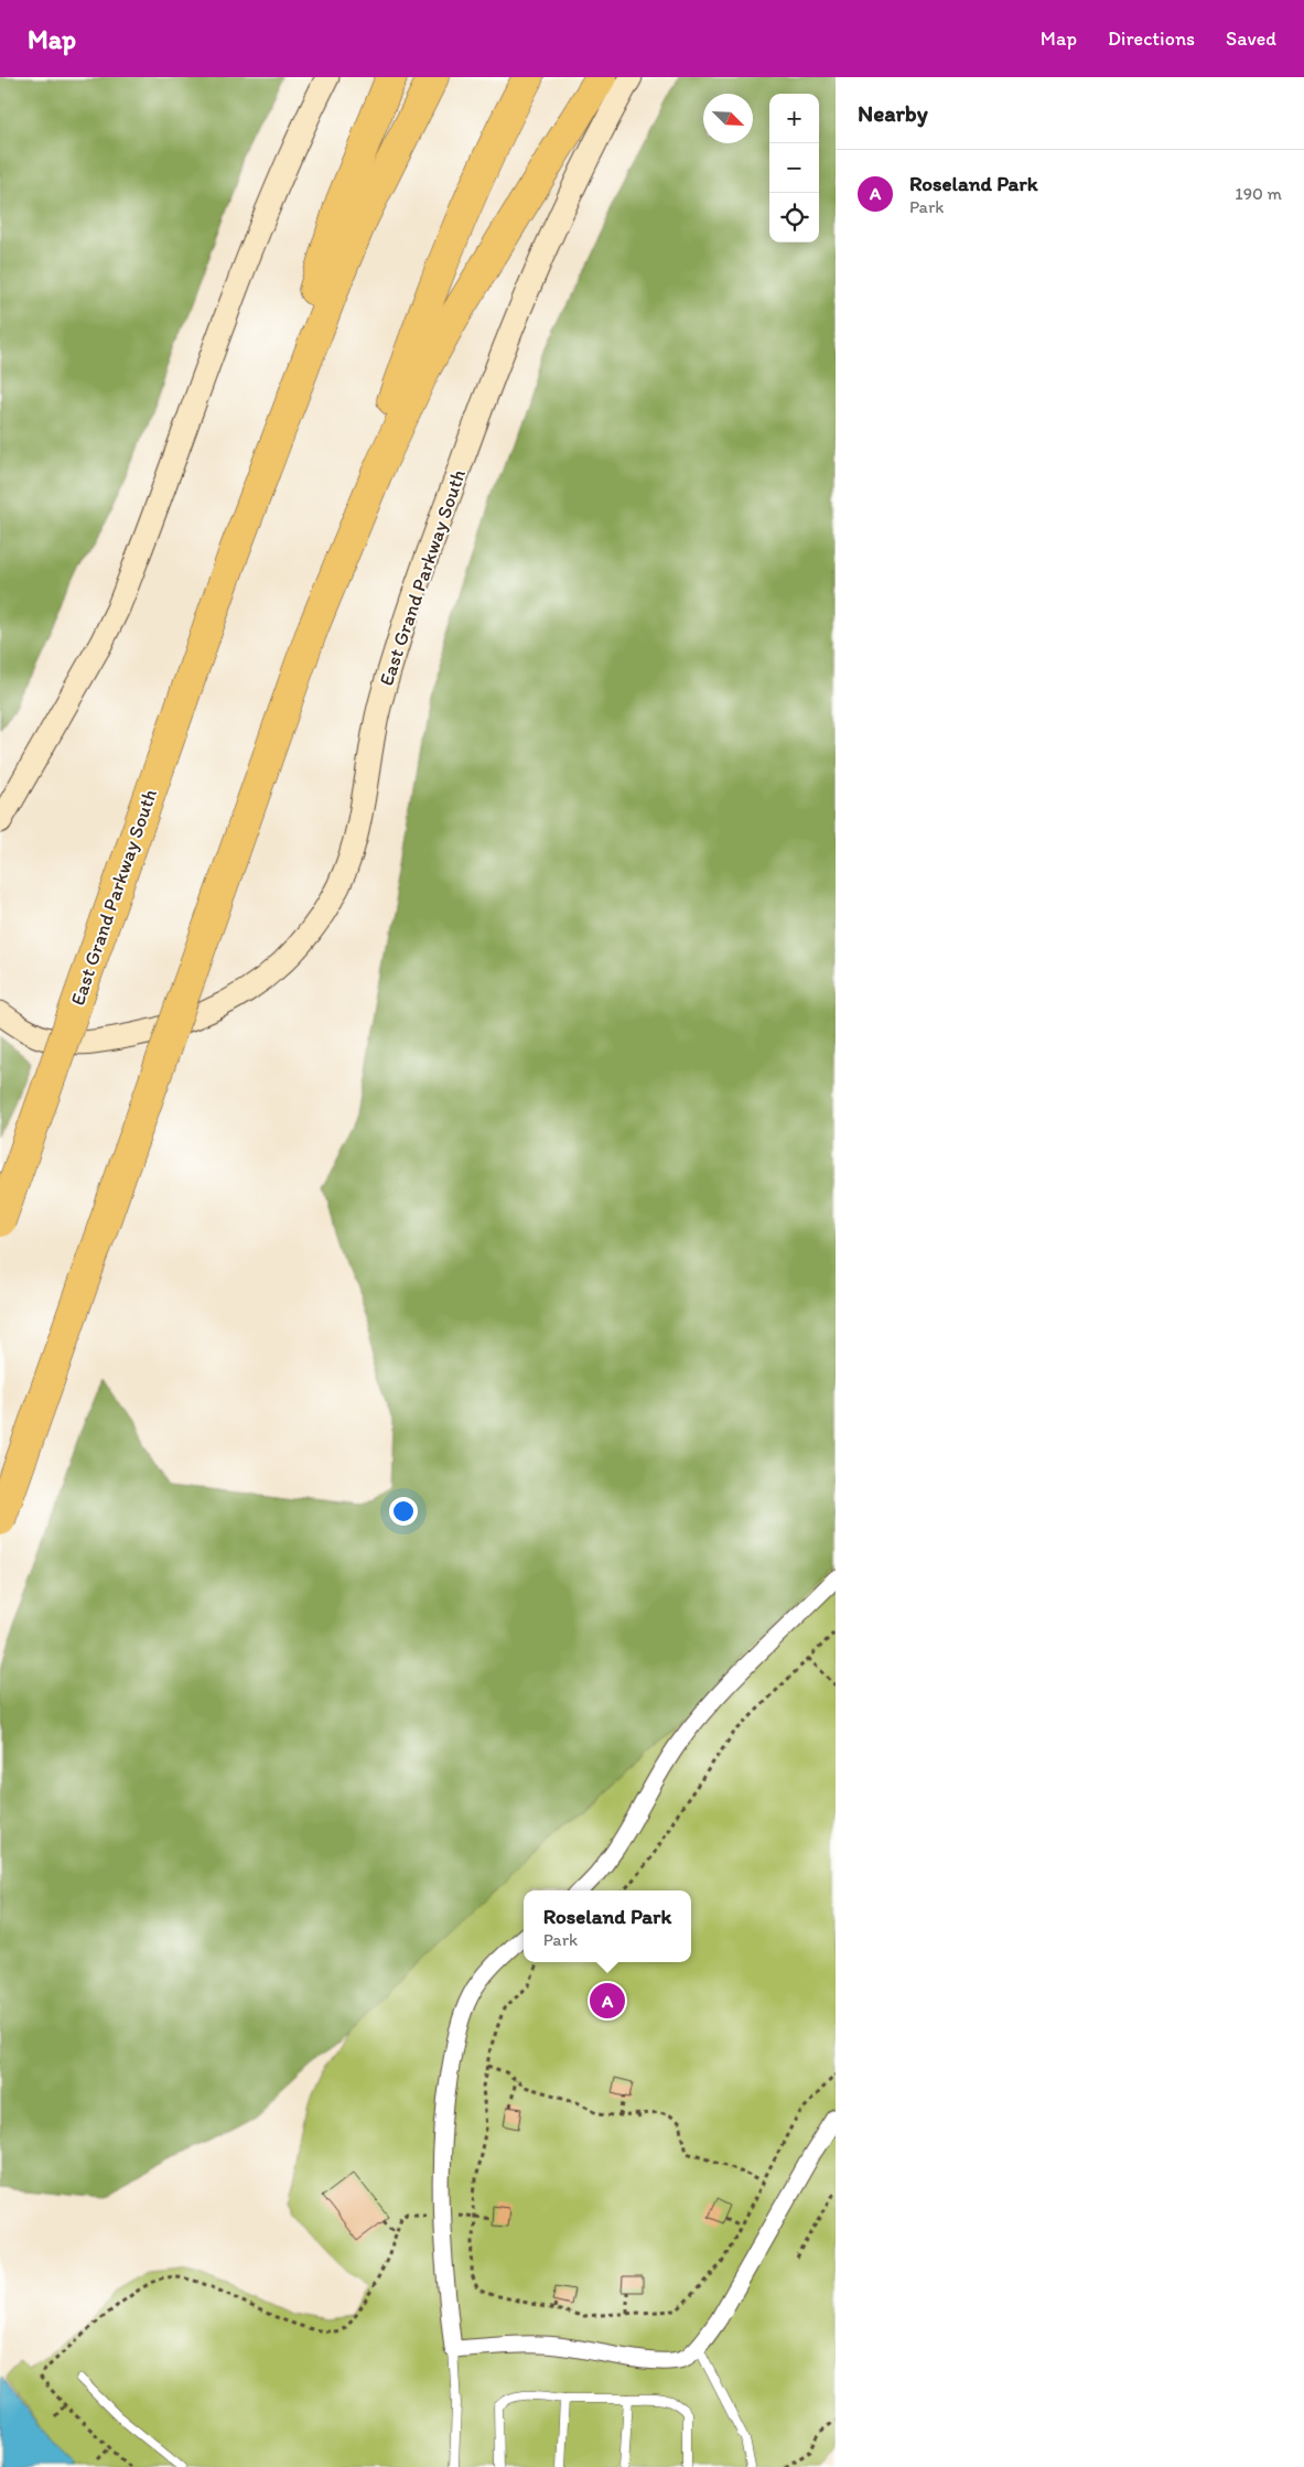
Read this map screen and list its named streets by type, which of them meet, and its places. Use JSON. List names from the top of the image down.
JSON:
{
  "streets": {
    "highway": ["East Grand Parkway South"]
  },
  "north": "bottom right",
  "page": {
    "header": "Map",
    "nav": ["Map", "Directions", "Saved"],
    "heading": "Nearby",
    "map_buttons": ["+", "−"],
    "list": [
      {
        "mark": "A",
        "name": "Roseland Park",
        "note": "Park",
        "value": "190 m"
      }
    ],
    "popup": ["Roseland Park", "Park"],
    "pins": "A"
  }
}
